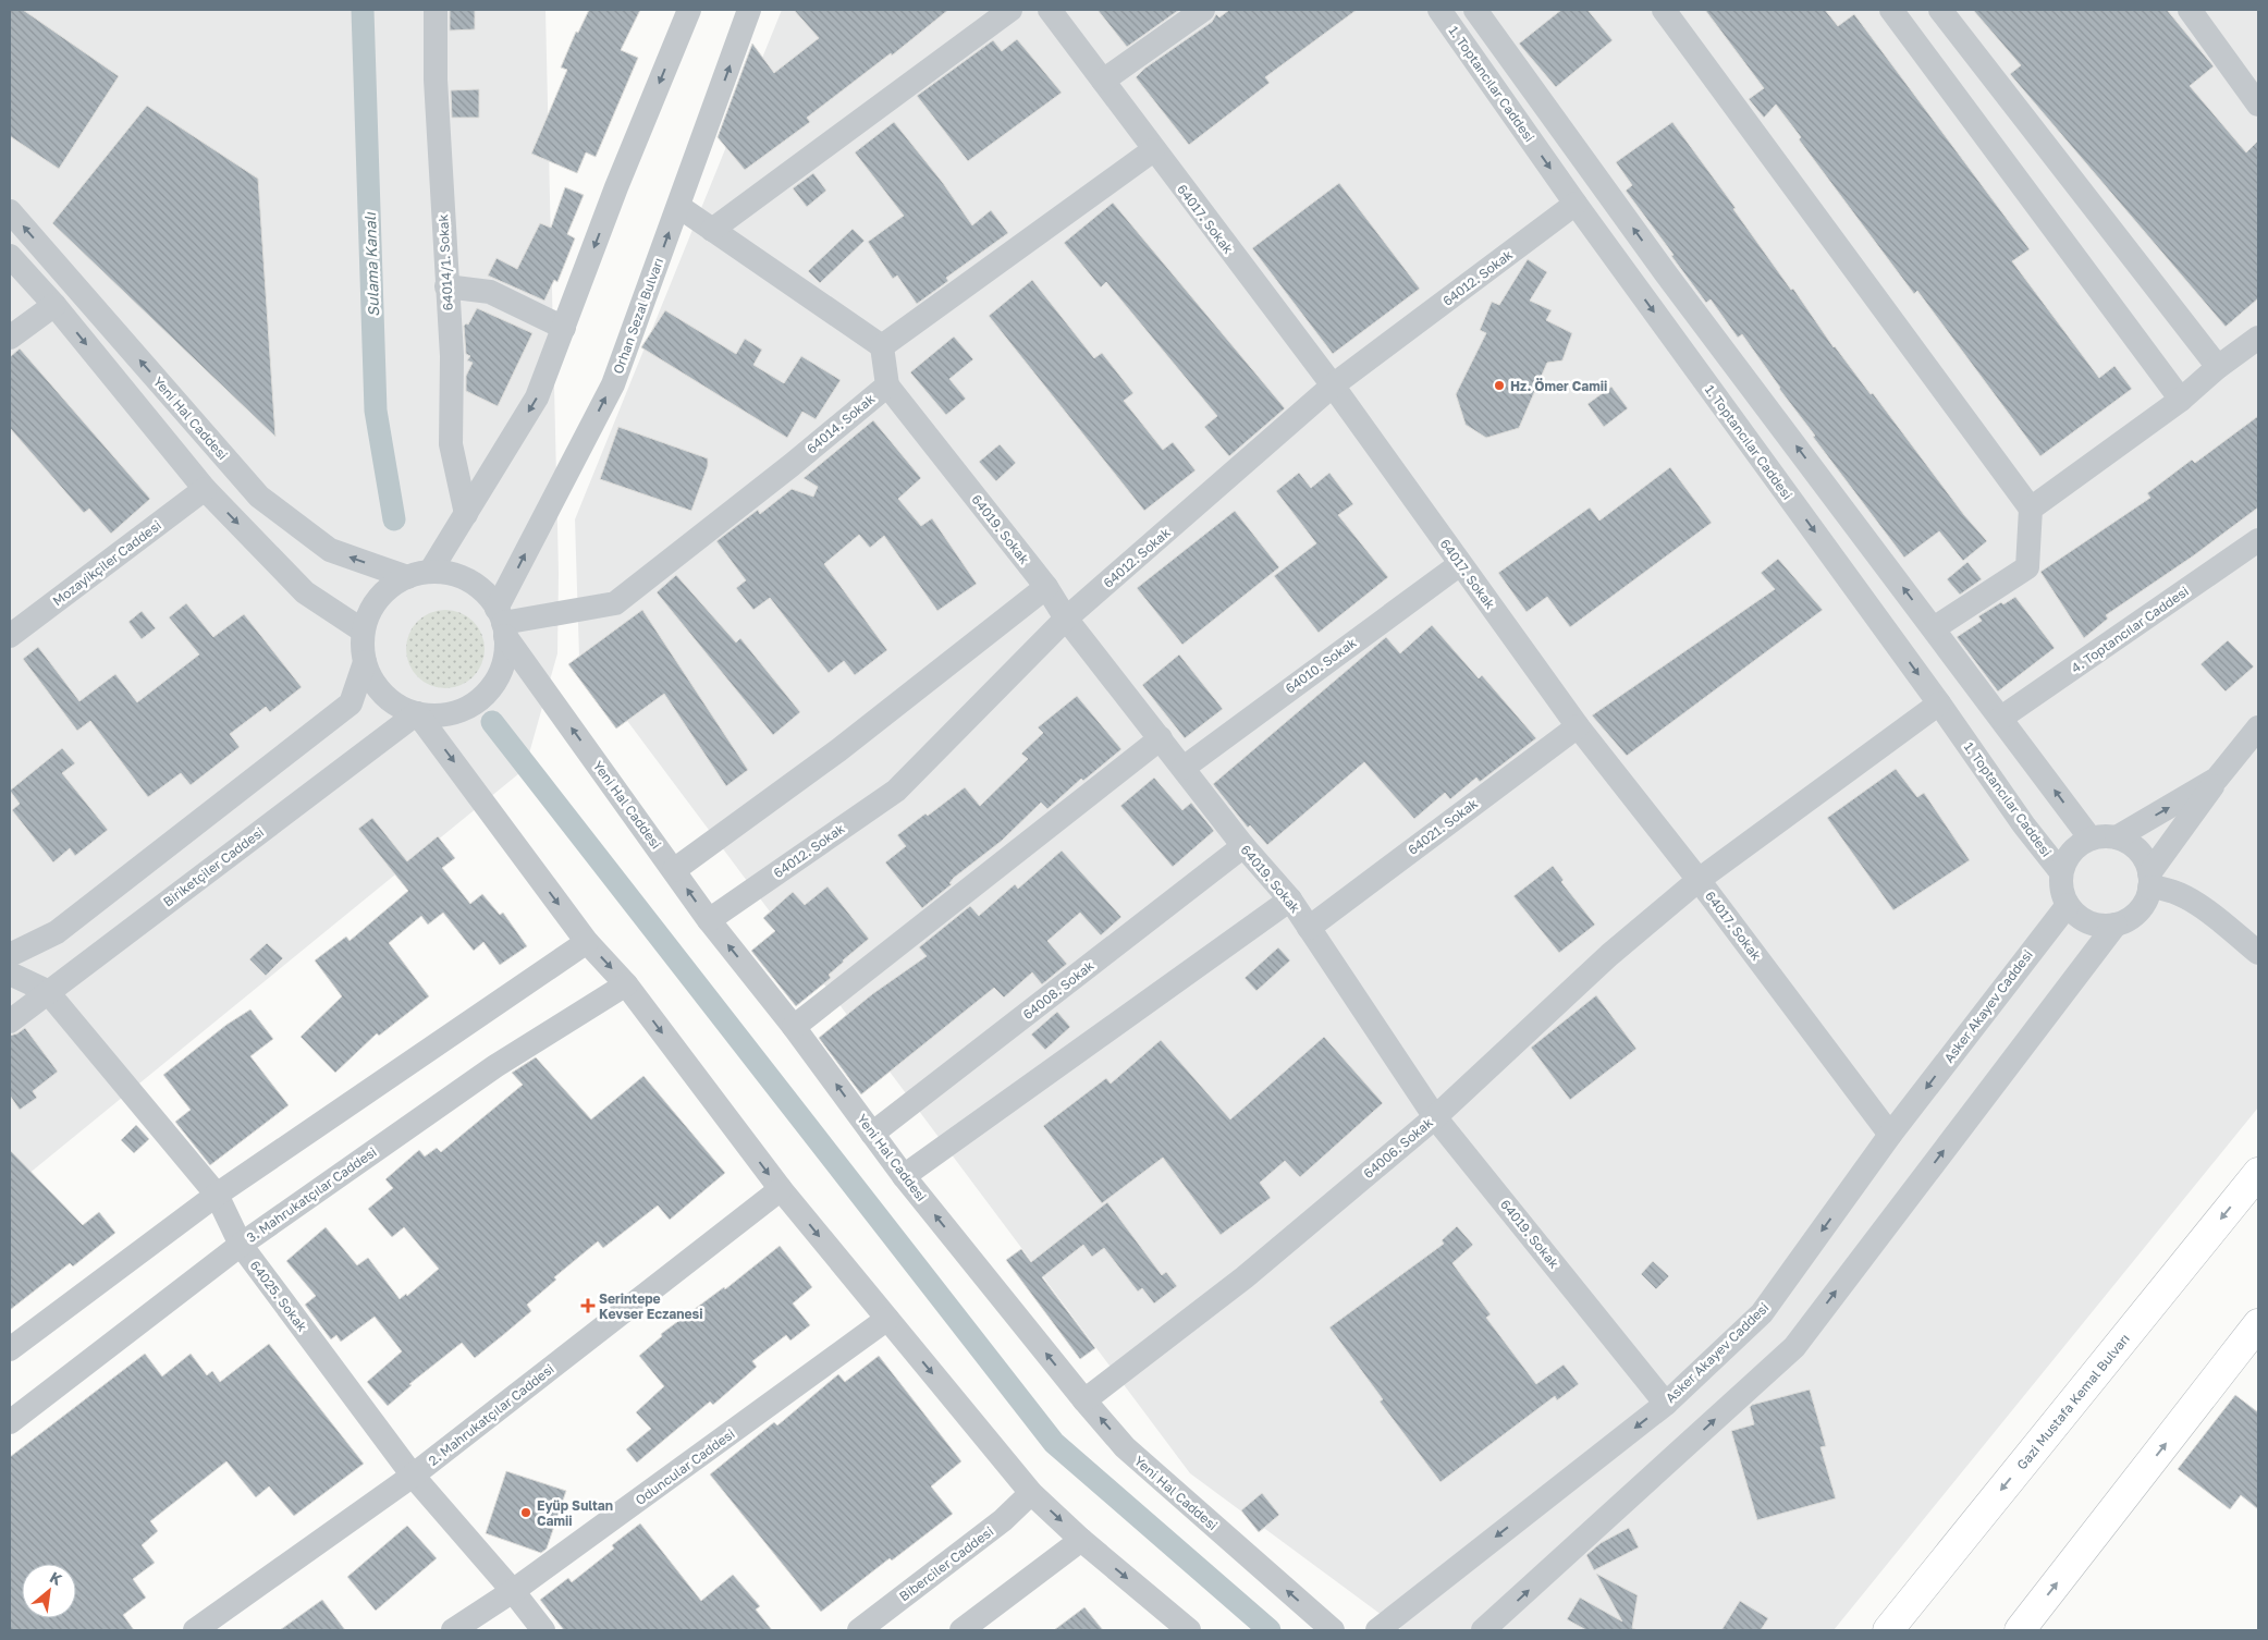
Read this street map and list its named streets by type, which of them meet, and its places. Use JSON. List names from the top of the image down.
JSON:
{
  "streets": {
    "highway": ["Gazi Mustafa Kemal Bulvarı"],
    "street": [
      "1. Toptancılar Caddesi",
      "64017. Sokak",
      "64014/1. Sokak",
      "64012. Sokak",
      "Orhan Sezal Bulvarı",
      "Yeni Hal Caddesi",
      "64014. Sokak",
      "64019. Sokak",
      "Mozayikçiler Caddesi",
      "4. Toptancılar Caddesi",
      "64010. Sokak",
      "64021. Sokak",
      "Biriketçiler Caddesi",
      "64008. Sokak",
      "Asker Akayev Caddesi",
      "64006. Sokak",
      "3. Mahrukatçılar Caddesi",
      "64025. Sokak",
      "2. Mahrukatçılar Caddesi",
      "Oduncular Caddesi",
      "Biberciler Caddesi"
    ]
  },
  "crossings": [
    ["1. Toptancılar Caddesi", "64012. Sokak"],
    ["1. Toptancılar Caddesi", "Asker Akayev Caddesi"],
    ["1. Toptancılar Caddesi", "64006. Sokak"],
    ["64017. Sokak", "64012. Sokak"],
    ["64017. Sokak", "64010. Sokak"],
    ["64017. Sokak", "64021. Sokak"],
    ["64017. Sokak", "Asker Akayev Caddesi"],
    ["64017. Sokak", "64006. Sokak"],
    ["64012. Sokak", "Yeni Hal Caddesi"],
    ["64012. Sokak", "64019. Sokak"],
    ["Orhan Sezal Bulvarı", "Yeni Hal Caddesi"],
    ["Orhan Sezal Bulvarı", "64014. Sokak"],
    ["Orhan Sezal Bulvarı", "Biriketçiler Caddesi"],
    ["Yeni Hal Caddesi", "64014. Sokak"],
    ["Yeni Hal Caddesi", "Biriketçiler Caddesi"],
    ["Yeni Hal Caddesi", "64008. Sokak"],
    ["Yeni Hal Caddesi", "64006. Sokak"],
    ["64014. Sokak", "64019. Sokak"],
    ["64014. Sokak", "Biriketçiler Caddesi"],
    ["64019. Sokak", "64010. Sokak"],
    ["64019. Sokak", "64021. Sokak"],
    ["64019. Sokak", "64008. Sokak"],
    ["64019. Sokak", "Asker Akayev Caddesi"],
    ["64019. Sokak", "64006. Sokak"],
    ["Biriketçiler Caddesi", "64025. Sokak"],
    ["3. Mahrukatçılar Caddesi", "64025. Sokak"],
    ["64025. Sokak", "2. Mahrukatçılar Caddesi"],
    ["64025. Sokak", "Oduncular Caddesi"]
  ],
  "water": ["Sulama Kanalı"],
  "places": {
    "other": ["Hz. Ömer Camii", "Eyüp Sultan Camii"],
    "health": ["Serintepe Kevser Eczanesi"]
  },
  "north": "top right"
}
